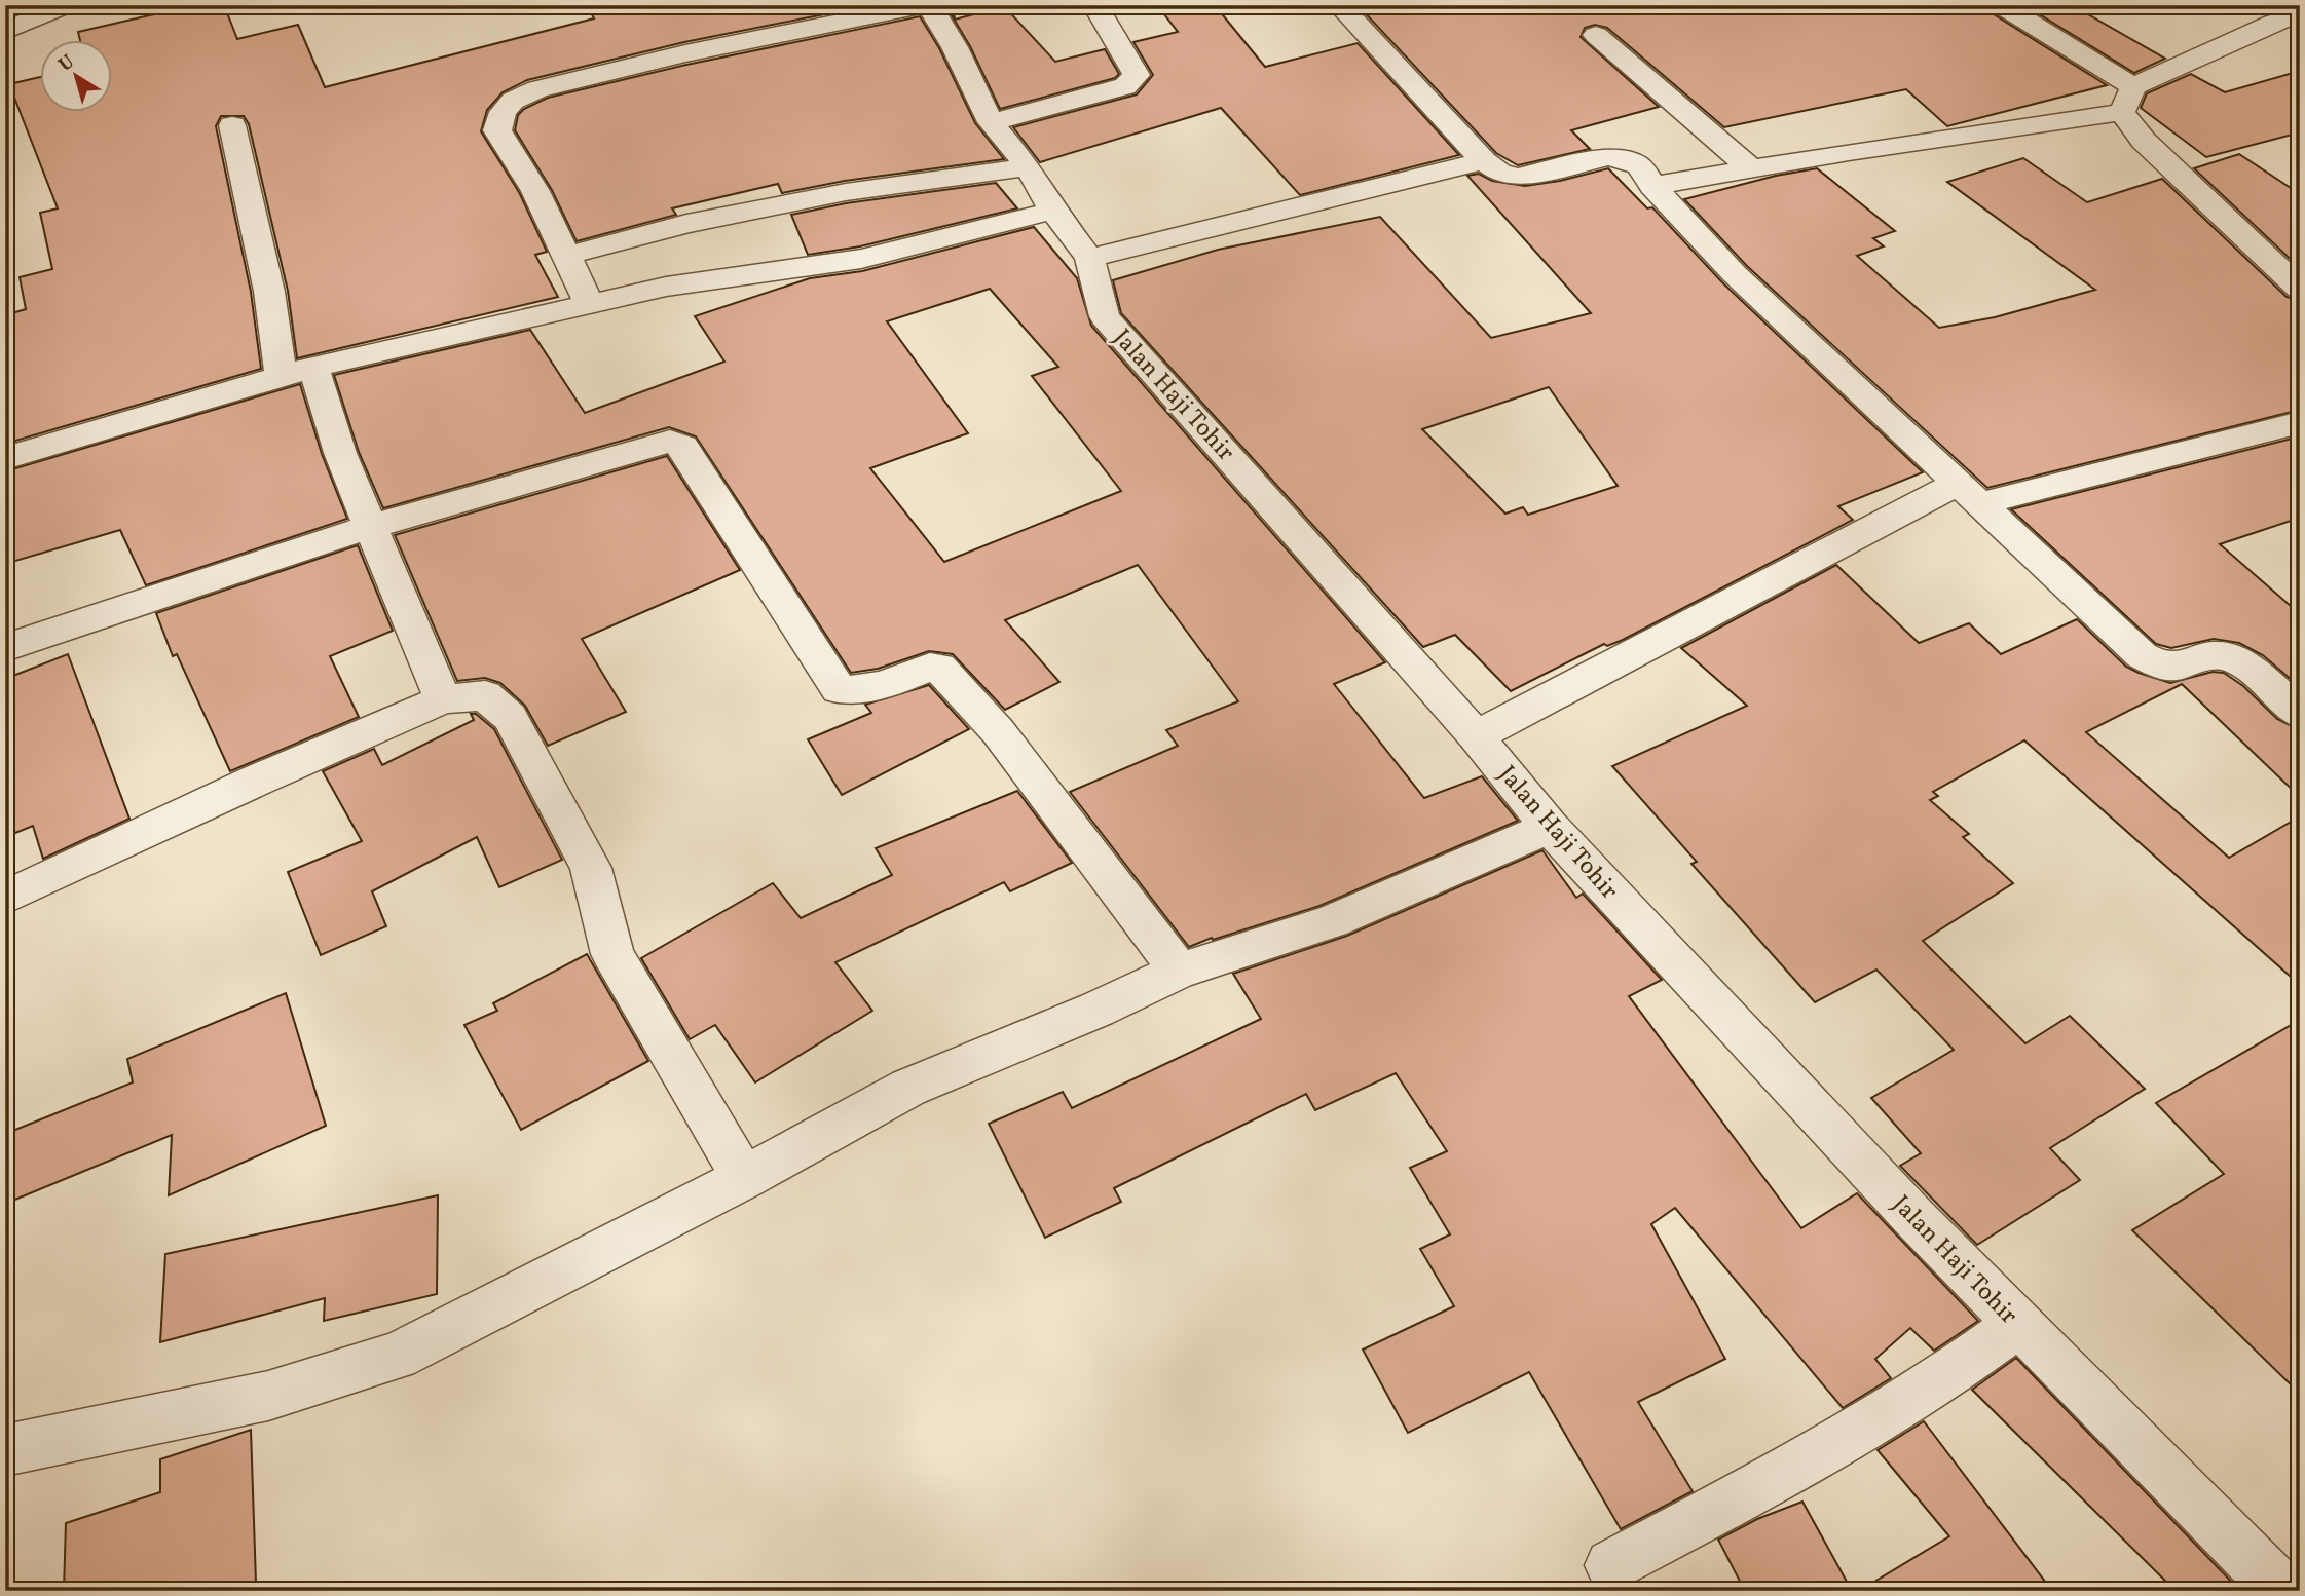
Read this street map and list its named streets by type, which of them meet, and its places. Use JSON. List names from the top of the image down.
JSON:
{
  "streets": {
    "street": ["Jalan Haji Tohir"]
  },
  "north": "top left"
}
